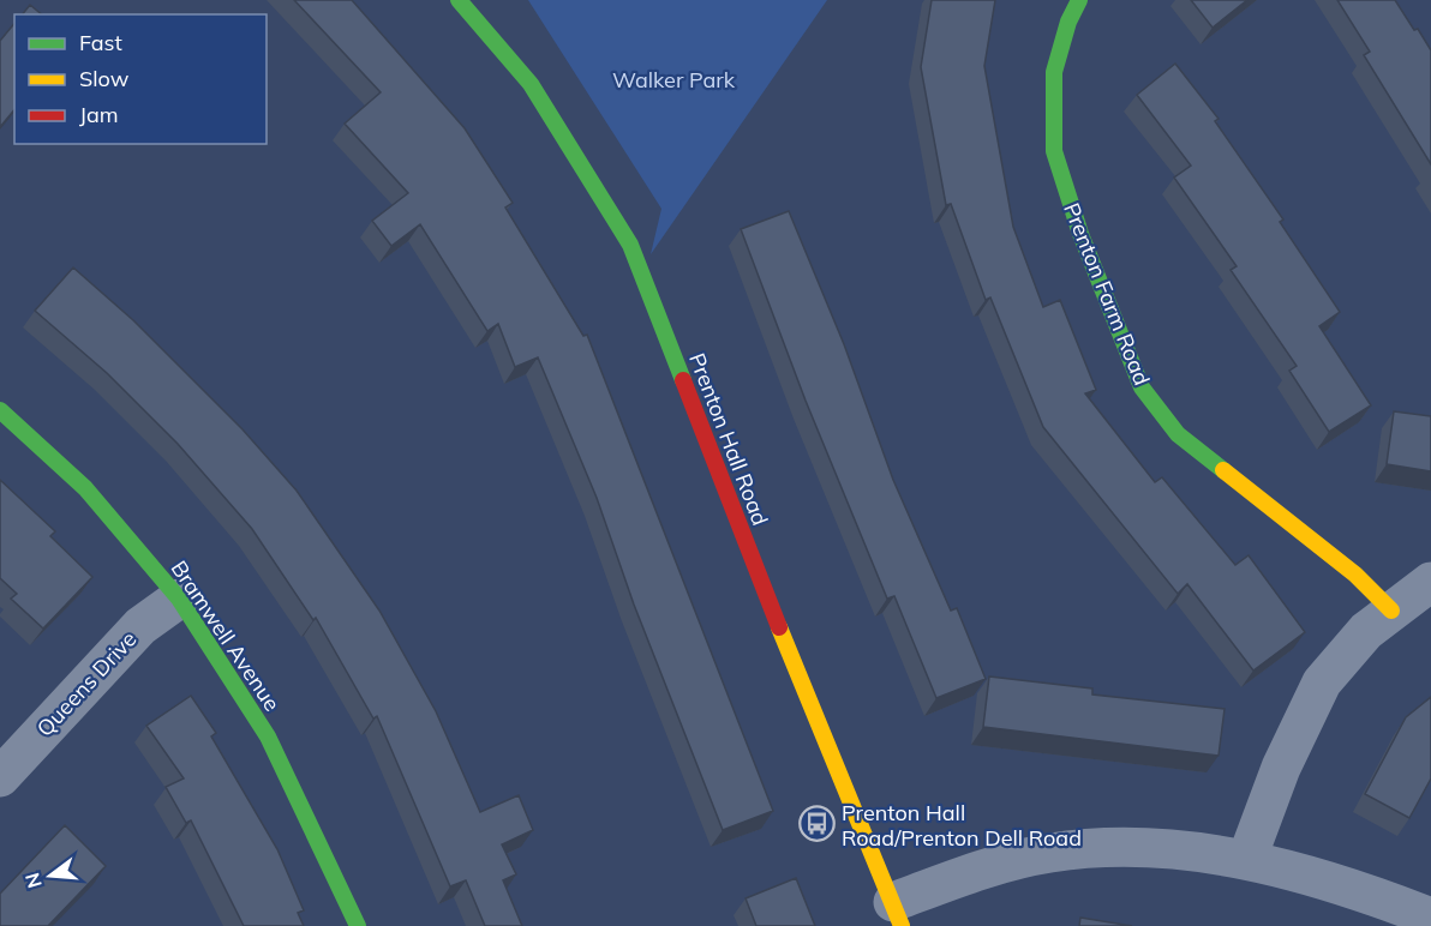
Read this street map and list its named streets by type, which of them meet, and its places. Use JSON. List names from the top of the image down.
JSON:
{
  "streets": {
    "street": [
      "Prenton Farm Road",
      "Prenton Hall Road",
      "Bramwell Avenue",
      "Queens Drive"
    ]
  },
  "crossings": [
    ["Bramwell Avenue", "Queens Drive"]
  ],
  "parks": ["Walker Park"],
  "places": {
    "bus stop": ["Prenton Hall Road/Prenton Dell Road"]
  },
  "legend": ["Fast", "Slow", "Jam"],
  "north": "left"
}
